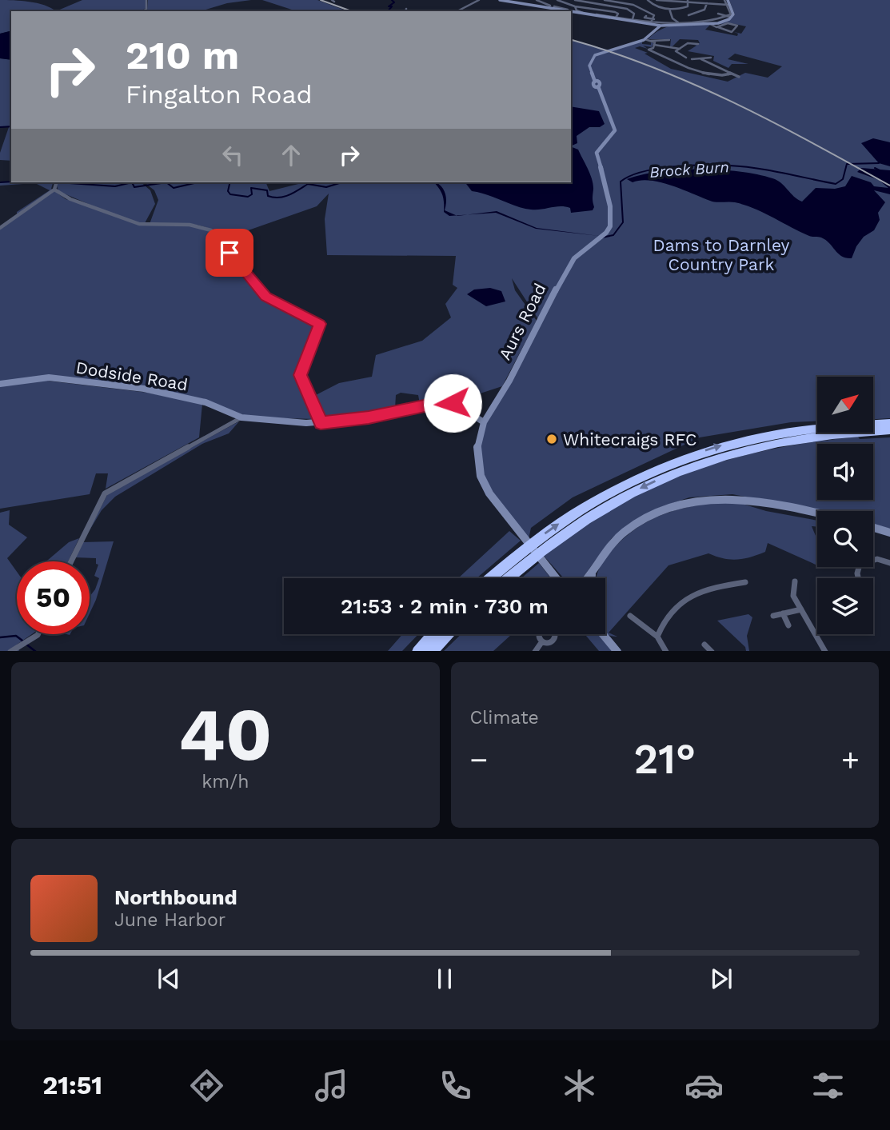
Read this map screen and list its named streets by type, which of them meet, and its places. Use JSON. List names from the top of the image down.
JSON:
{
  "streets": {
    "street": ["Aurs Road", "Dodside Road"]
  },
  "crossings": [
    ["Aurs Road", "Dodside Road"]
  ],
  "water": ["Brock Burn"],
  "parks": ["Dams to Darnley Country Park"],
  "places": ["Whitecraigs RFC"],
  "north": "top right",
  "page": {
    "turn": ["210 m", "Fingalton Road"],
    "limit": "50",
    "trip": "21:53 · 2 min · 730 m",
    "tile": [
      ["40", "km/h"],
      "Climate"
    ],
    "heat": ["−", "21°", "+"],
    "song": ["Northbound", "June Harbor"],
    "tabs": "21:51"
  }
}
